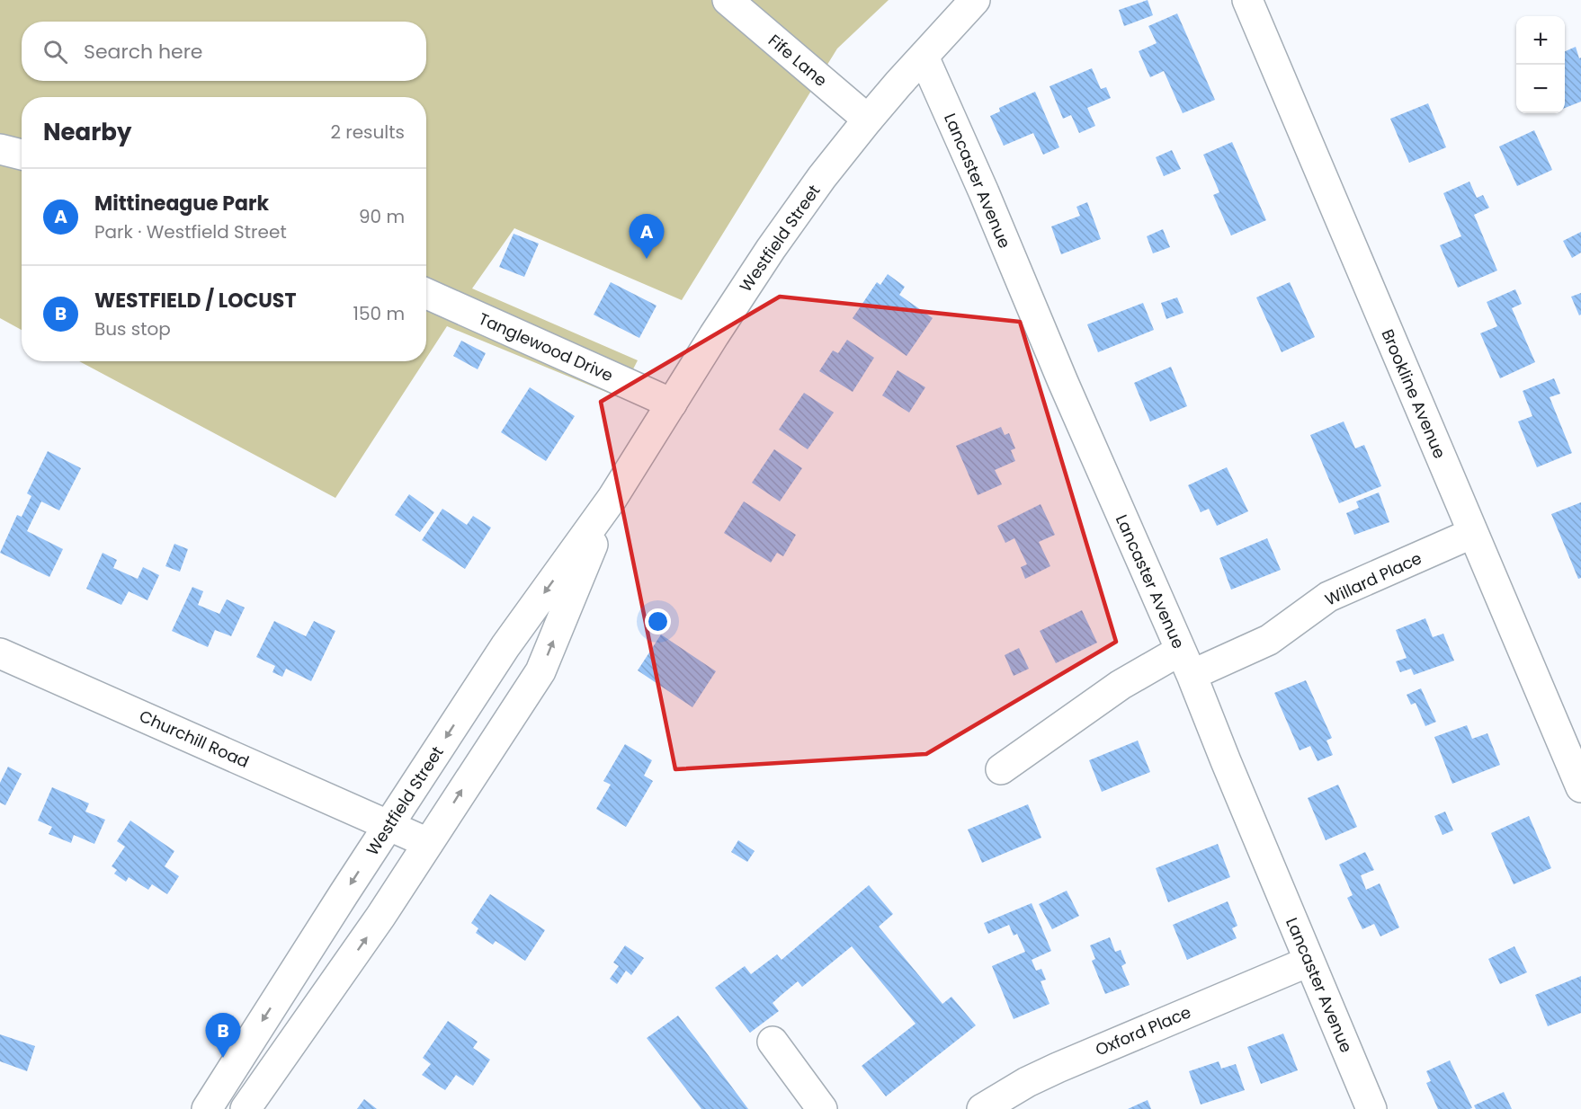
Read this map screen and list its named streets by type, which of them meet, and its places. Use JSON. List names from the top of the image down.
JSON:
{
  "streets": {
    "street": [
      "Fife Lane",
      "Lancaster Avenue",
      "Westfield Street",
      "Tanglewood Drive",
      "Brookline Avenue",
      "Willard Place",
      "Churchill Road",
      "Oxford Place"
    ]
  },
  "crossings": [
    ["Fife Lane", "Westfield Street"],
    ["Lancaster Avenue", "Westfield Street"],
    ["Lancaster Avenue", "Willard Place"],
    ["Lancaster Avenue", "Oxford Place"],
    ["Westfield Street", "Tanglewood Drive"],
    ["Westfield Street", "Churchill Road"],
    ["Brookline Avenue", "Willard Place"]
  ],
  "page": {
    "map_buttons": ["+", "−"],
    "search": "Search here",
    "heading": ["Nearby", "2 results"],
    "list": [
      {
        "mark": "A",
        "name": "Mittineague Park",
        "note": "Park · Westfield Street",
        "value": "90 m"
      },
      {
        "mark": "B",
        "name": "WESTFIELD / LOCUST",
        "note": "Bus stop",
        "value": "150 m"
      }
    ],
    "pins": ["A", "B"]
  }
}
